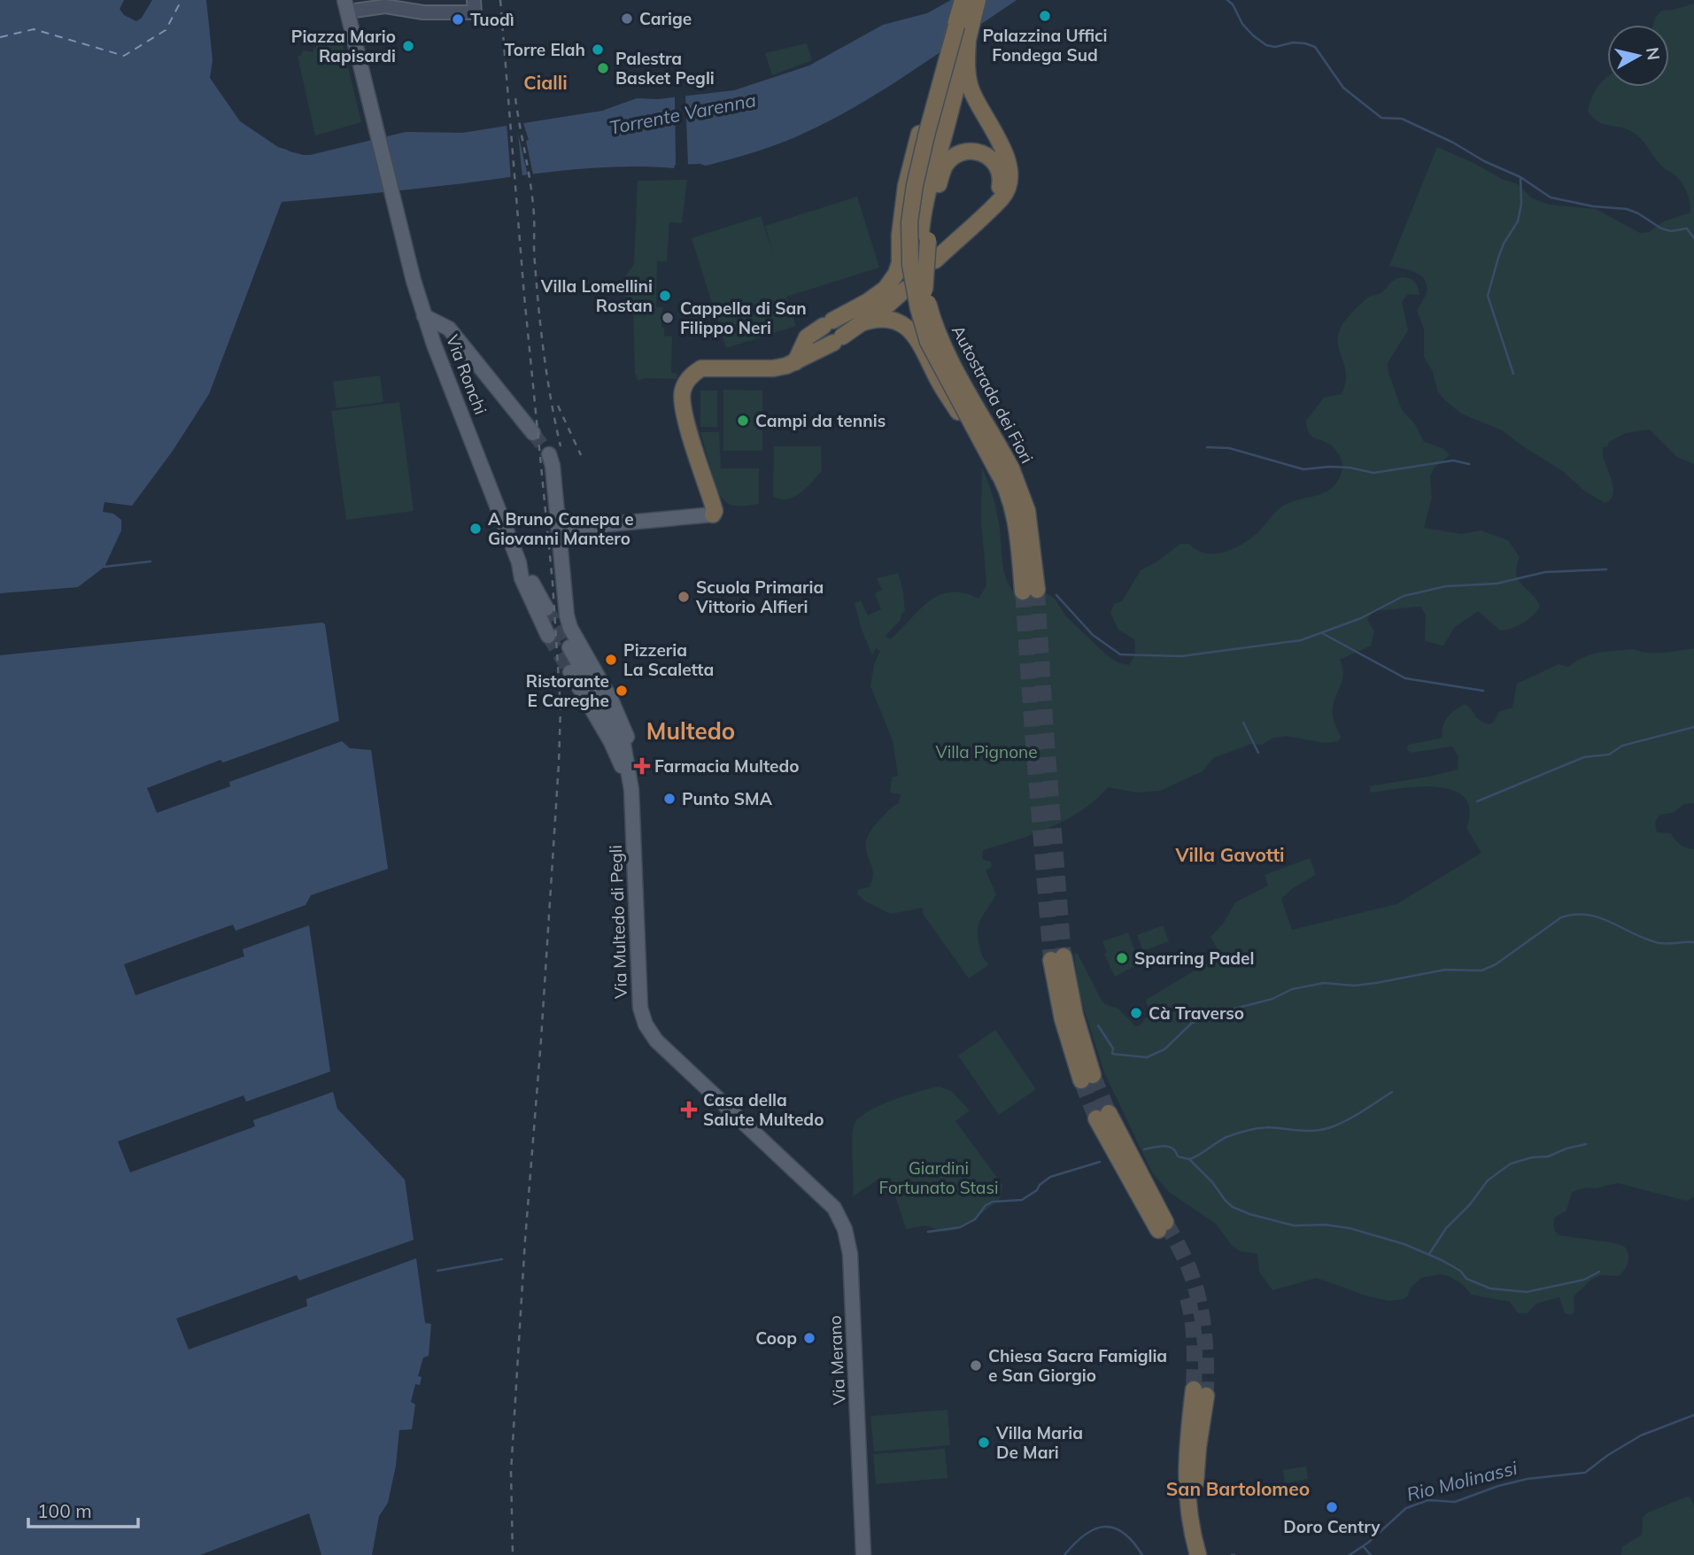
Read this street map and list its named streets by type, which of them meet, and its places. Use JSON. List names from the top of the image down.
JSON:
{
  "streets": {
    "highway": ["Autostrada dei Fiori"],
    "main road": ["Via Ronchi", "Via Multedo di Pegli", "Via Merano"]
  },
  "crossings": [
    ["Via Multedo di Pegli", "Via Merano"]
  ],
  "districts": [
    "Cialli",
    "Multedo",
    "Villa Gavotti",
    "San Bartolomeo"
  ],
  "water": ["Torrente Varenna", "Rio Molinassi"],
  "parks": ["Villa Pignone", "Giardini Fortunato Stasi"],
  "places": {
    "other": [
      "Palazzina Uffici Fondega Sud",
      "Carige",
      "Tuodì",
      "Piazza Mario Rapisardi",
      "Torre Elah",
      "Palestra Basket Pegli",
      "Villa Lomellini Rostan",
      "Cappella di San Filippo Neri",
      "Campi da tennis",
      "A Bruno Canepa e Giovanni Mantero",
      "Scuola Primaria Vittorio Alfieri",
      "Pizzeria La Scaletta",
      "Ristorante E Careghe",
      "Punto SMA",
      "Sparring Padel",
      "Cà Traverso",
      "Coop",
      "Chiesa Sacra Famiglia e San Giorgio",
      "Villa Maria De Mari",
      "Doro Centry"
    ],
    "health": ["Farmacia Multedo", "Casa della Salute Multedo"]
  },
  "scale_bar": "100 m",
  "north": "right"
}
